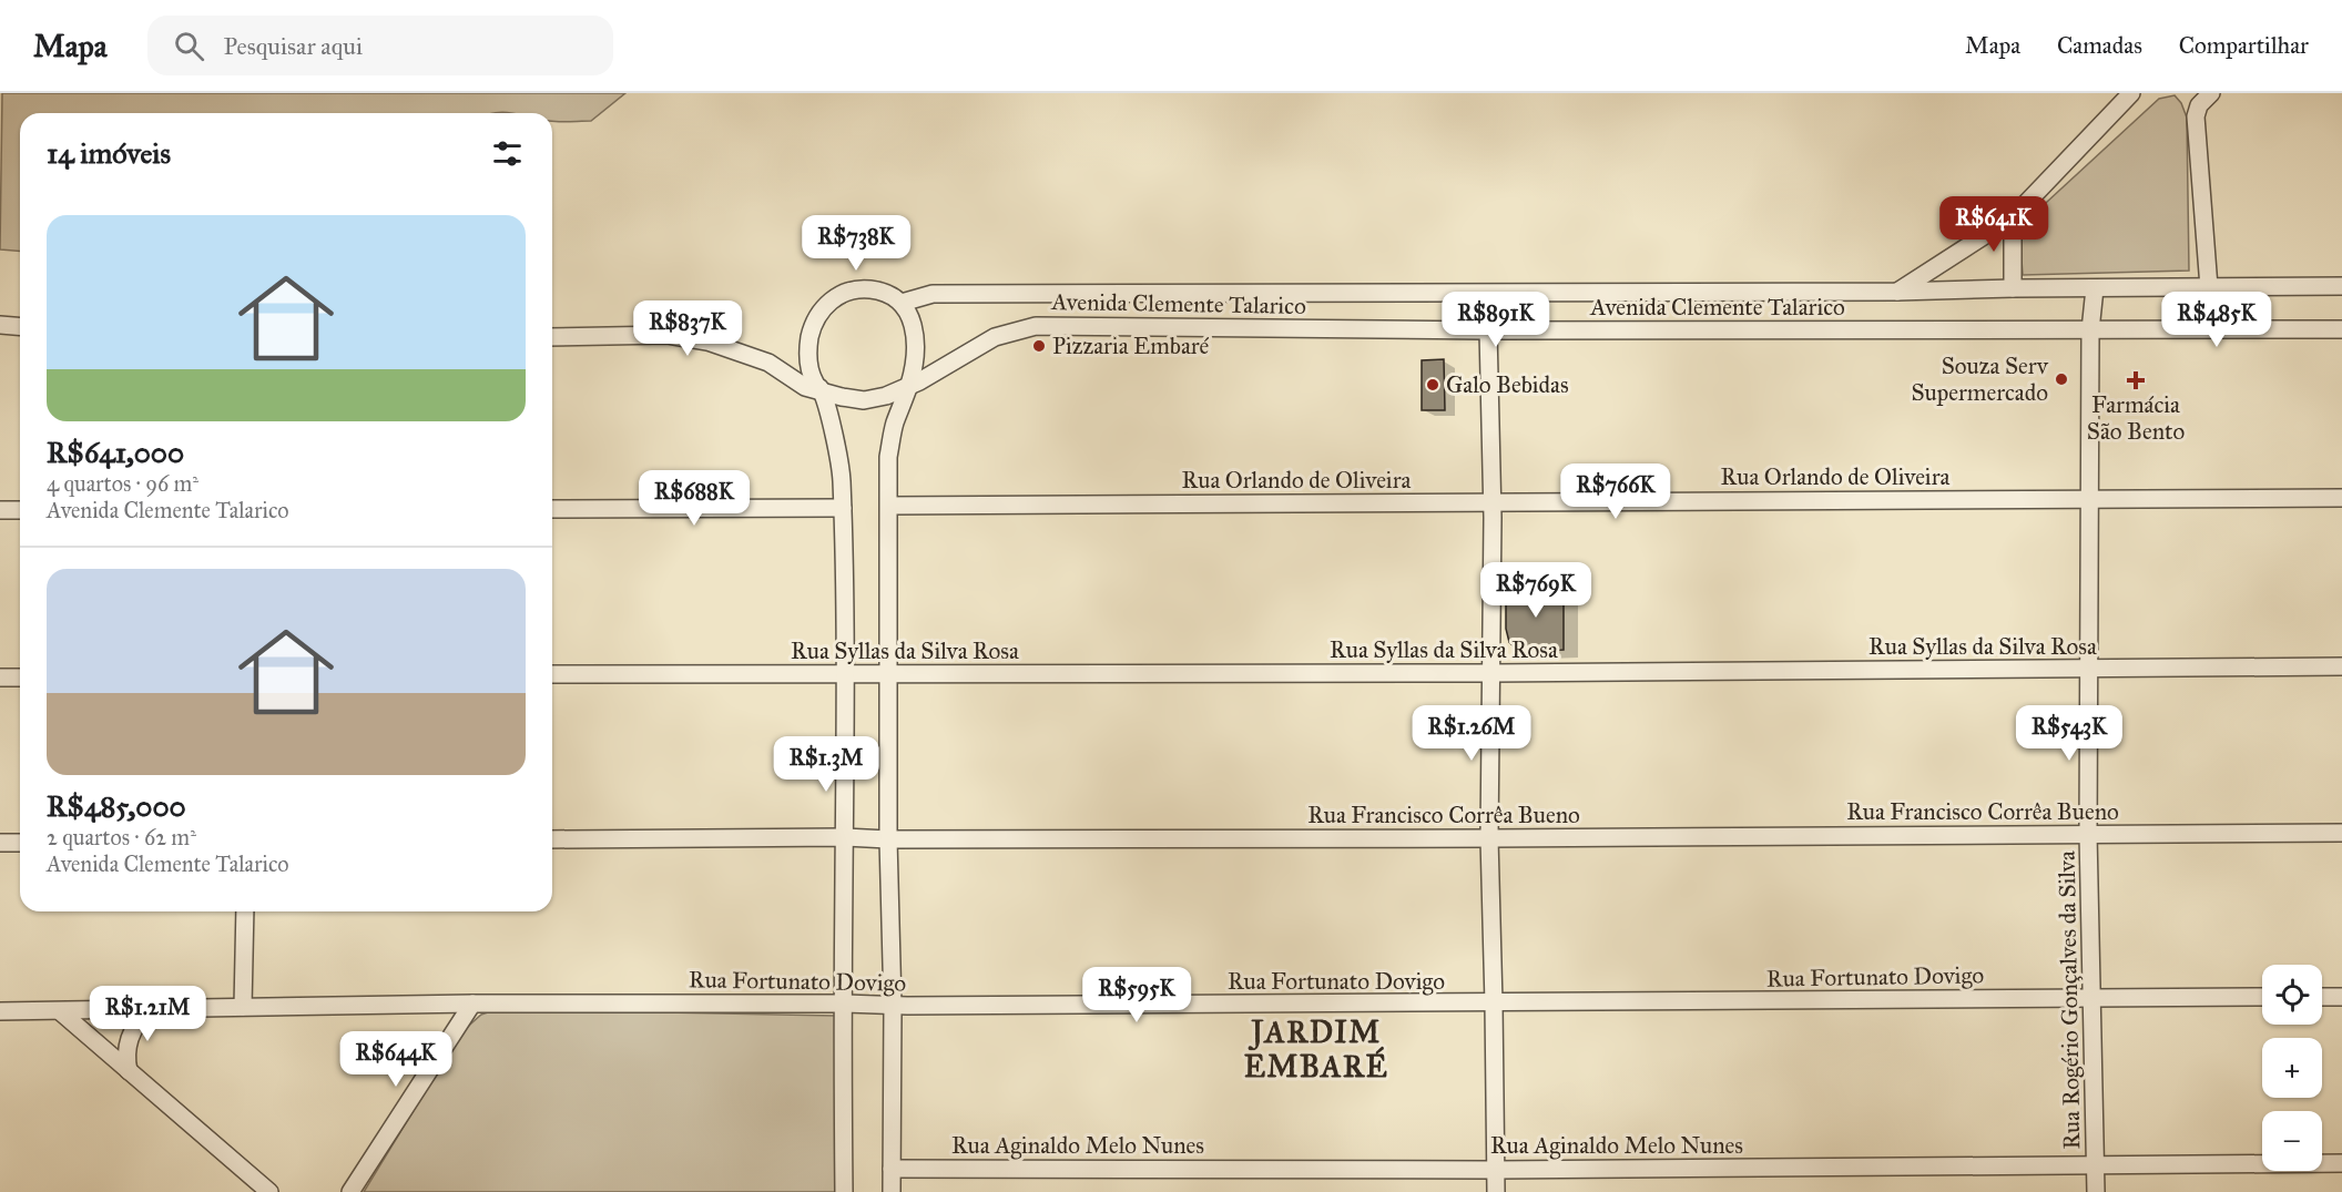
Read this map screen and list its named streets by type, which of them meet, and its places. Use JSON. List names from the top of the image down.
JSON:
{
  "streets": {
    "street": [
      "Avenida Clemente Talarico",
      "Rua Orlando de Oliveira",
      "Rua Syllas da Silva Rosa",
      "Rua Francisco Corrêa Bueno",
      "Rua Fortunato Dovigo",
      "Rua Rogério Gonçalves da Silva",
      "Rua Aginaldo Melo Nunes"
    ]
  },
  "crossings": [
    ["Avenida Clemente Talarico", "Rua Rogério Gonçalves da Silva"],
    ["Rua Orlando de Oliveira", "Rua Rogério Gonçalves da Silva"],
    ["Rua Syllas da Silva Rosa", "Rua Rogério Gonçalves da Silva"],
    ["Rua Francisco Corrêa Bueno", "Rua Rogério Gonçalves da Silva"],
    ["Rua Fortunato Dovigo", "Rua Rogério Gonçalves da Silva"],
    ["Rua Rogério Gonçalves da Silva", "Rua Aginaldo Melo Nunes"]
  ],
  "districts": ["JARDIM EMBARÉ"],
  "places": {
    "other": ["Pizzaria Embaré", "Souza Serv Supermercado", "Galo Bebidas"],
    "health": ["Farmácia São Bento"]
  },
  "page": {
    "header": "Mapa",
    "search": "Pesquisar aqui",
    "nav": ["Mapa", "Camadas", "Compartilhar"],
    "heading": "14 imóveis",
    "list": [
      {
        "name": "R$641,000",
        "note": "4 quartos · 96 m² · Avenida Clemente Talarico"
      },
      {
        "name": "R$485,000",
        "note": "2 quartos · 62 m² · Avenida Clemente Talarico"
      }
    ],
    "price": [
      "R$641K",
      "R$738K",
      "R$891K",
      "R$485K",
      "R$837K",
      "R$766K",
      "R$688K",
      "R$769K",
      "R$1.26M",
      "R$543K",
      "R$1.3M",
      "R$595K",
      "R$1.21M",
      "R$644K"
    ],
    "map_buttons": ["+", "−"]
  }
}
